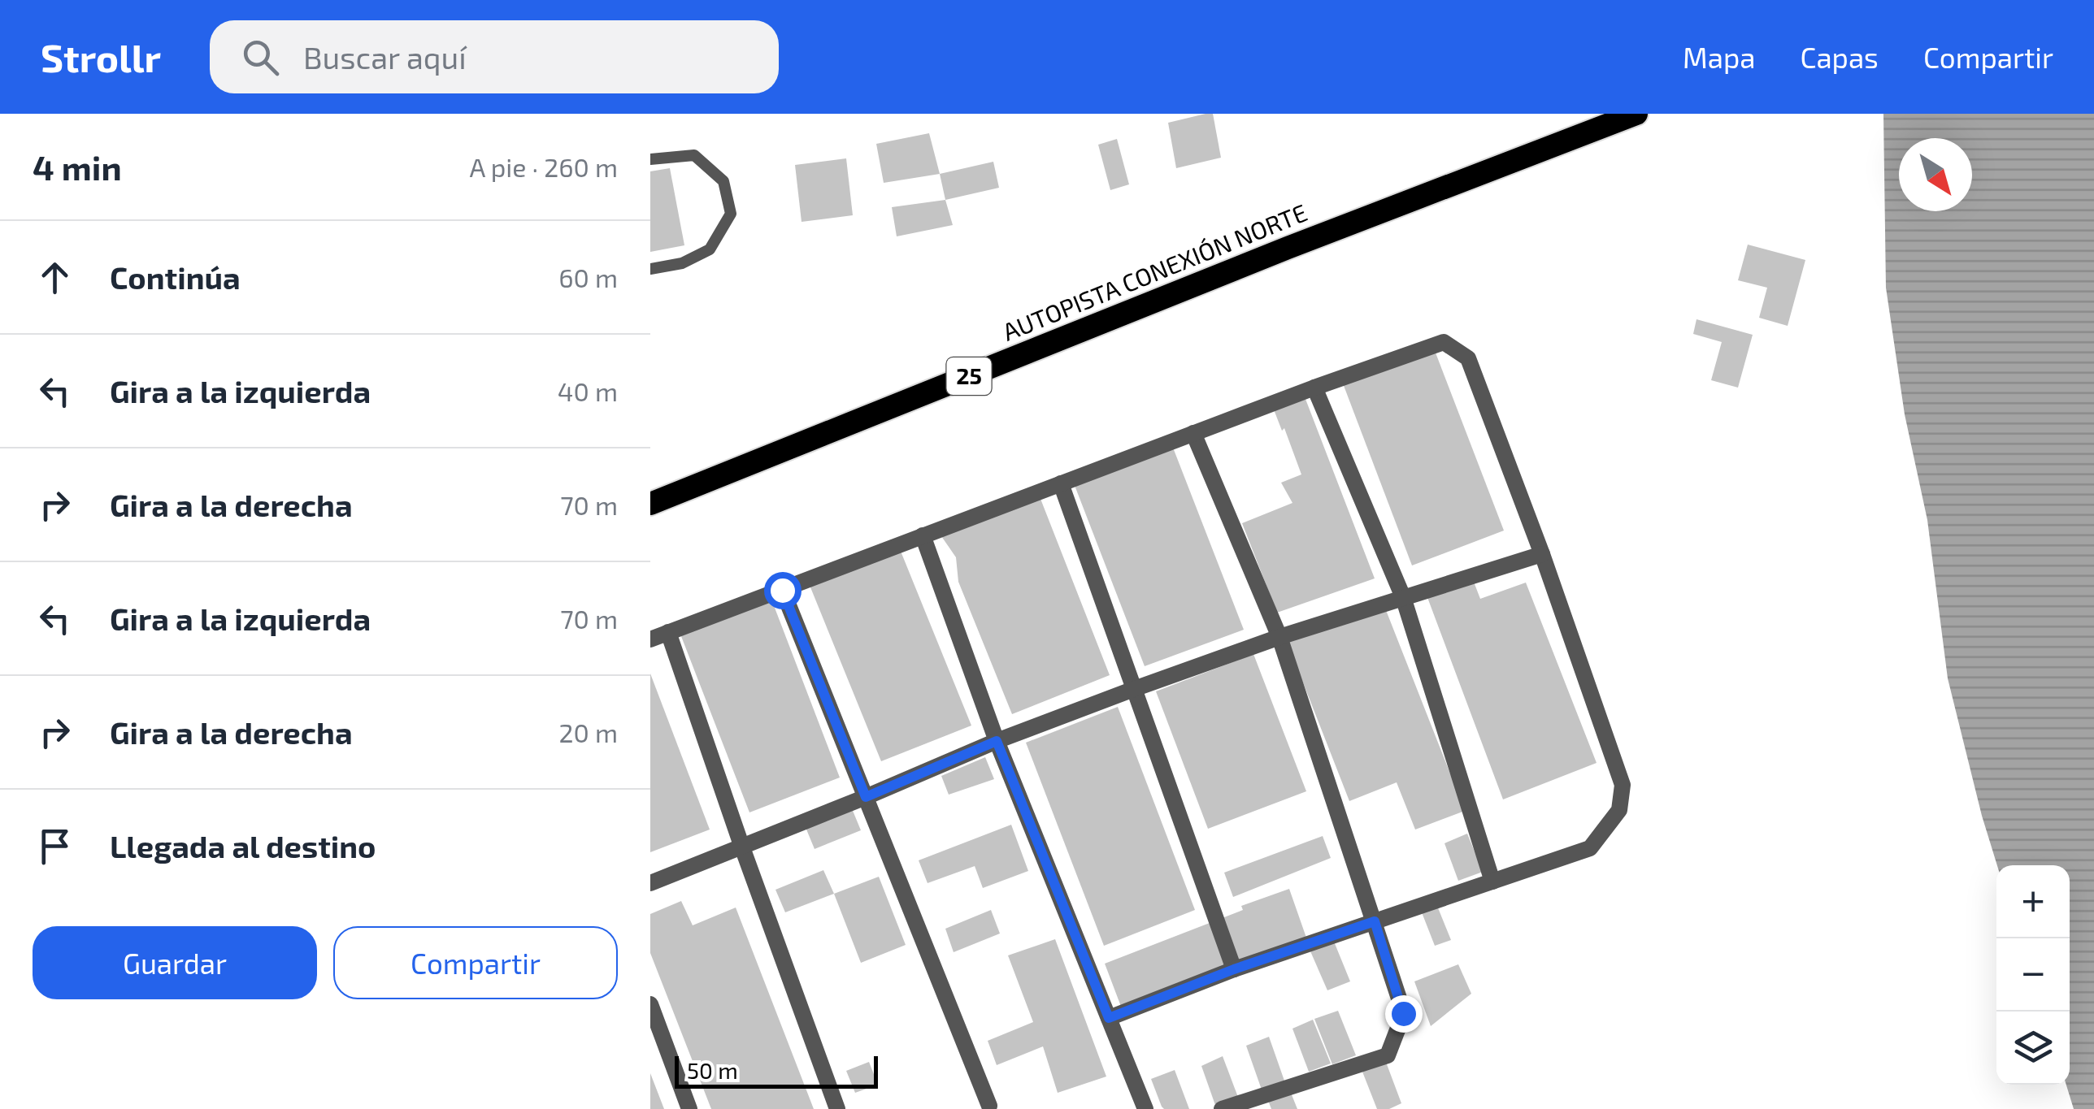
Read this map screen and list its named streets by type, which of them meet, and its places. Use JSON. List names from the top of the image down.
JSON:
{
  "streets": {
    "highway": ["AUTOPISTA CONEXIÓN NORTE", "25"]
  },
  "scale_bar": "50 m",
  "north": "bottom right",
  "page": {
    "header": "Strollr",
    "search": "Buscar aquí",
    "nav": ["Mapa", "Capas", "Compartir"],
    "heading": ["4 min", "A pie · 260 m"],
    "list": [
      ["Continúa", "60 m"],
      ["Gira a la izquierda", "40 m"],
      ["Gira a la derecha", "70 m"],
      ["Gira a la izquierda", "70 m"],
      ["Gira a la derecha", "20 m"],
      "Llegada al destino"
    ],
    "map_buttons": ["+", "−"],
    "buttons": ["Guardar", "Compartir"],
    "scale": "50 m"
  }
}
